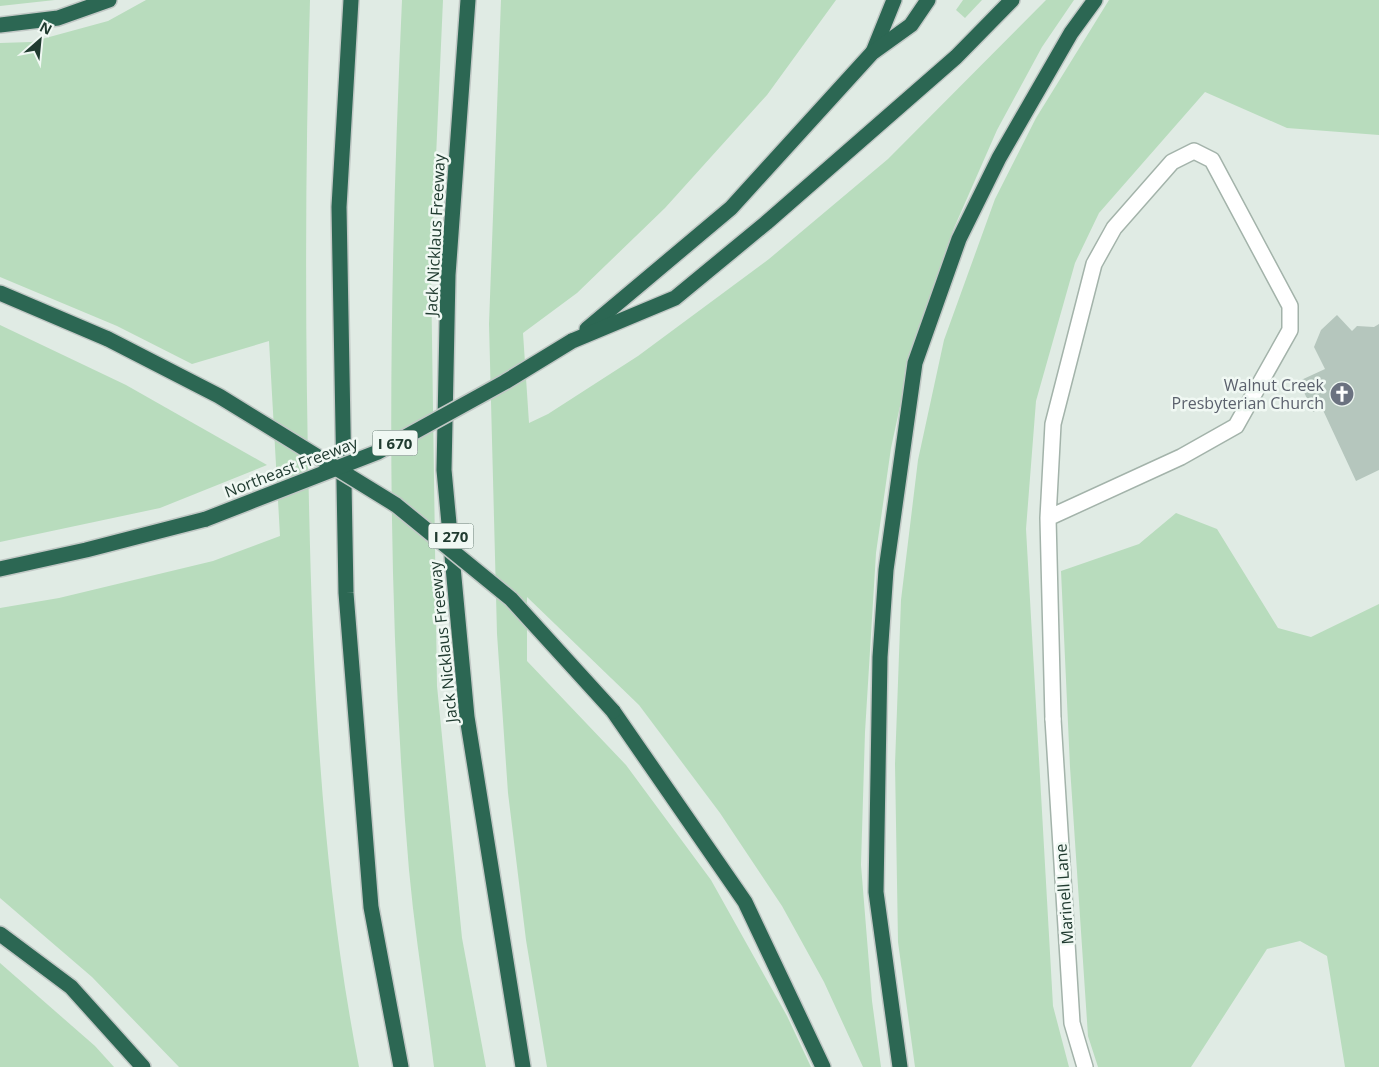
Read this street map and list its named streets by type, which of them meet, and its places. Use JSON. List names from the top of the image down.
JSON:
{
  "streets": {
    "highway": [
      "Jack Nicklaus Freeway",
      "I 670",
      "Northeast Freeway",
      "I 270"
    ],
    "street": ["Marinell Lane"]
  },
  "places": {
    "church": ["Walnut Creek Presbyterian Church"]
  },
  "north": "top right"
}
